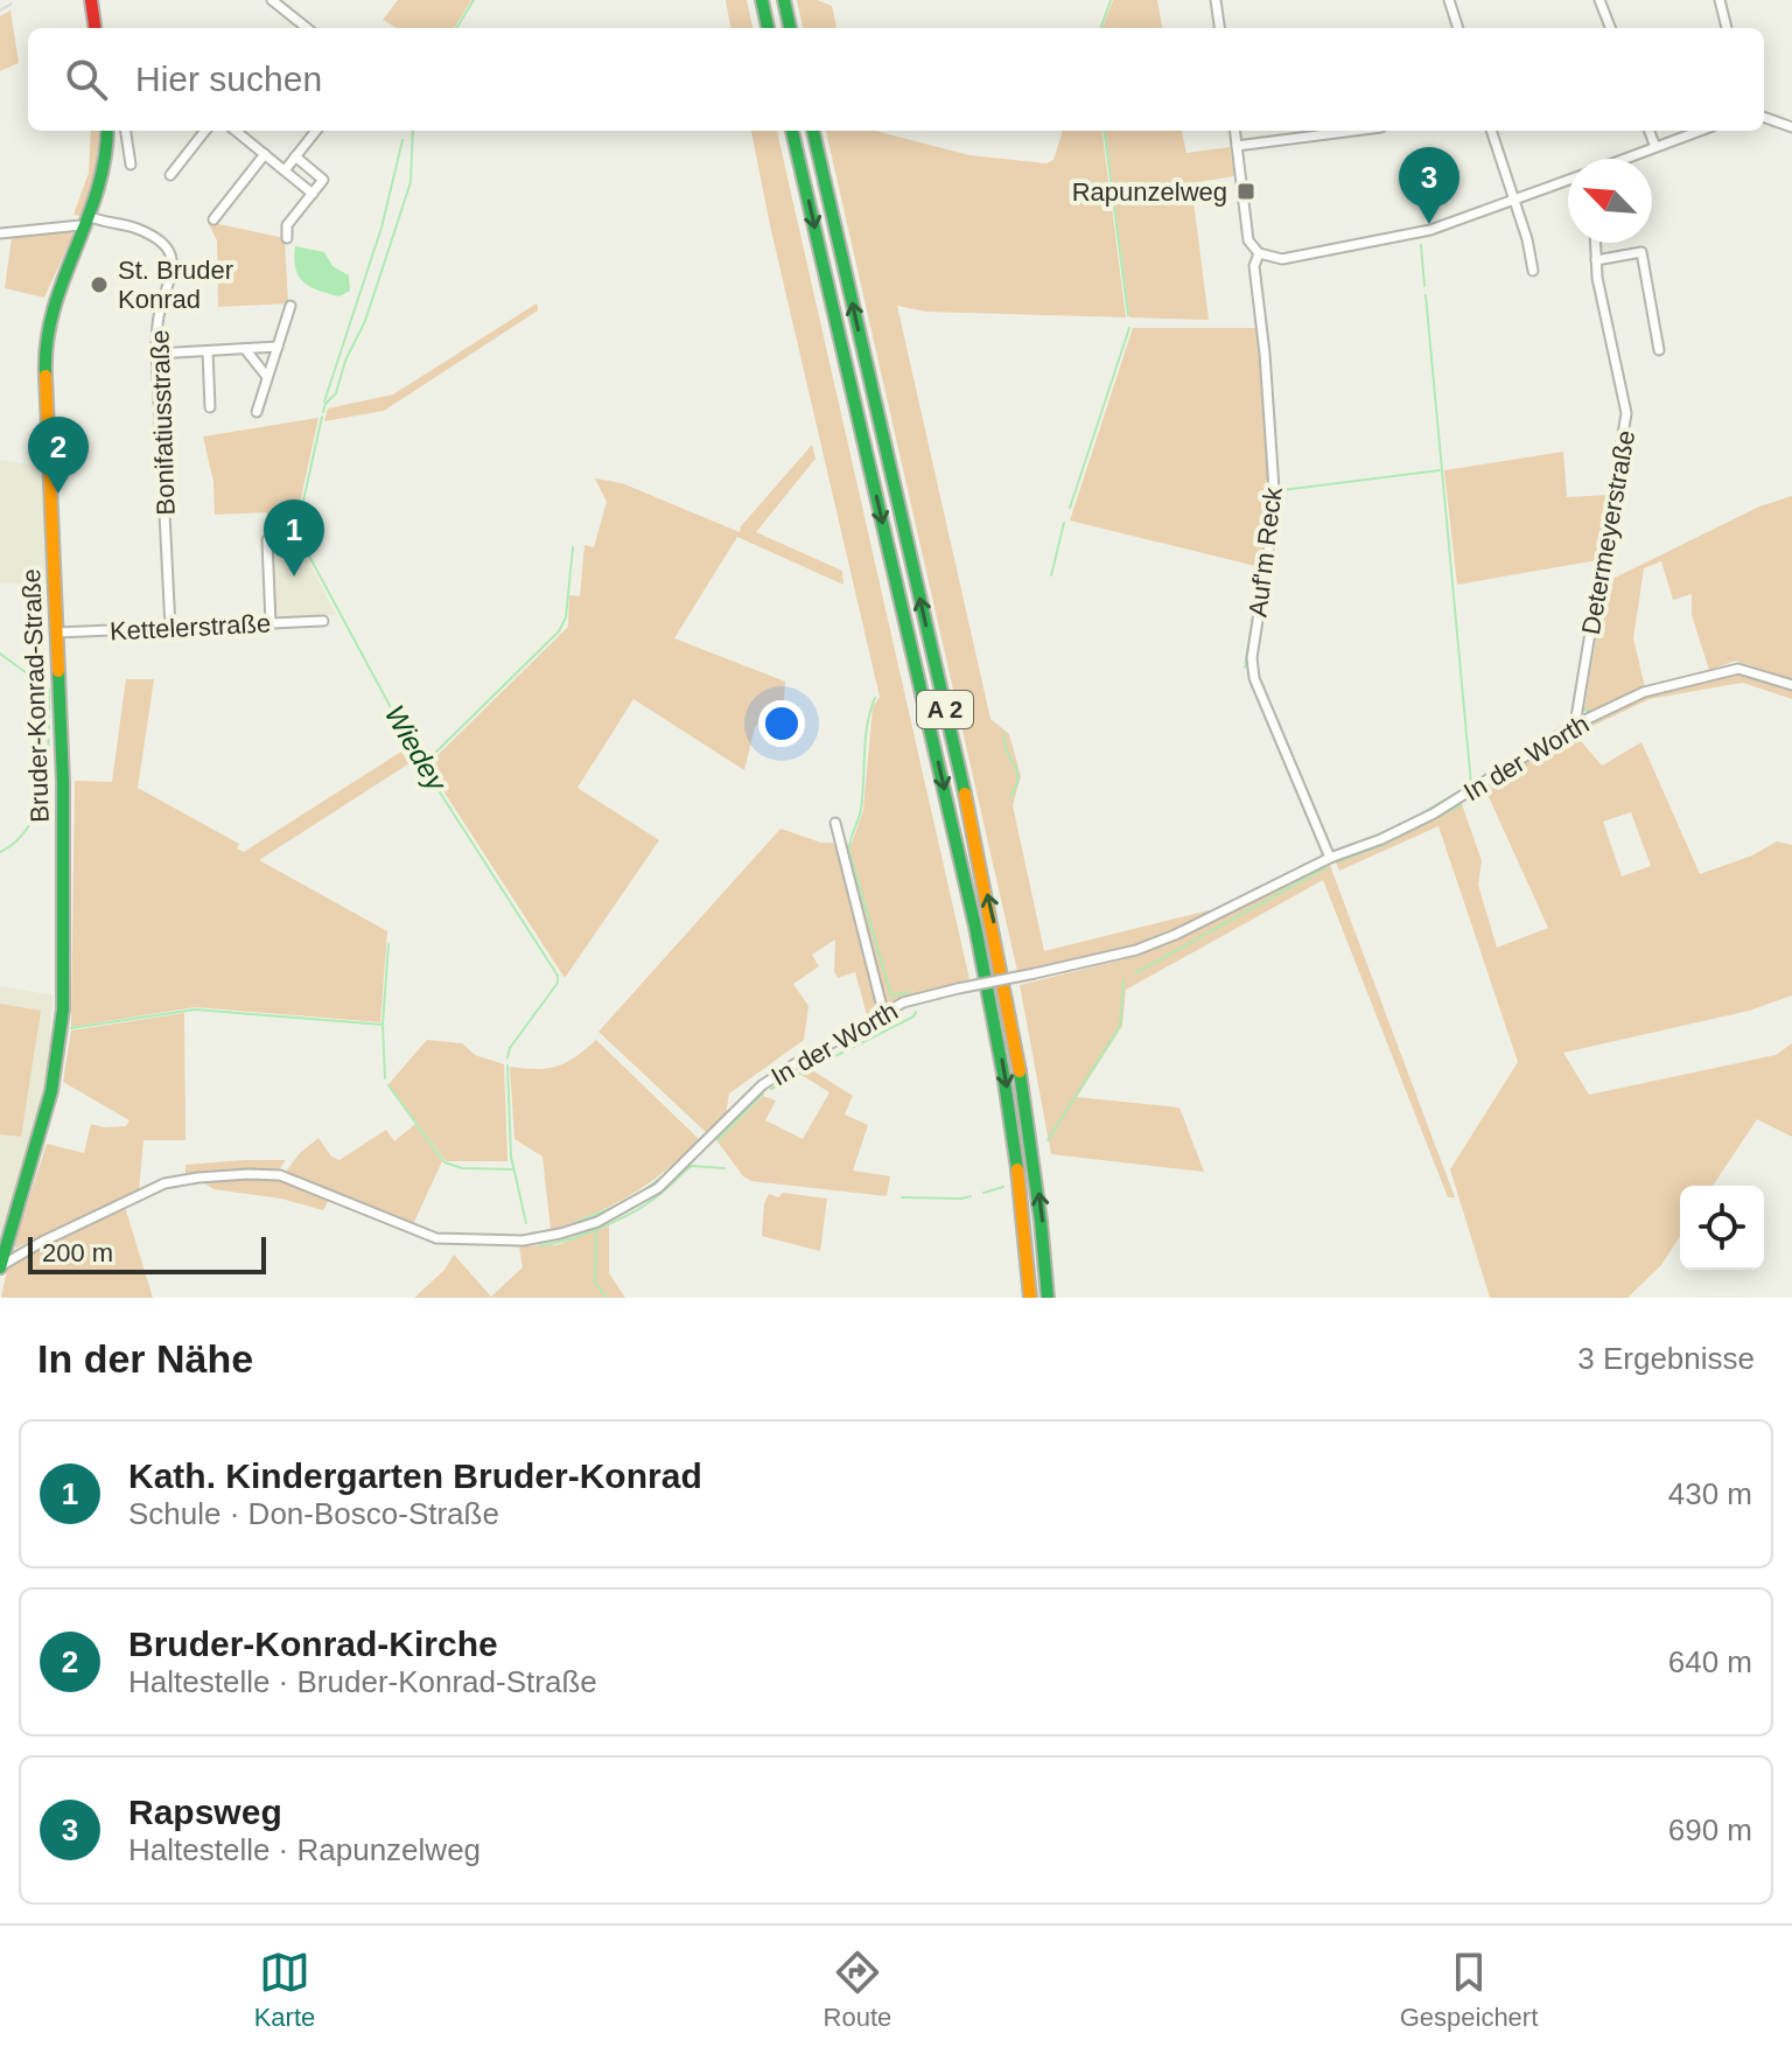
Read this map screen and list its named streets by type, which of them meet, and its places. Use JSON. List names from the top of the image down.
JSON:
{
  "streets": {
    "main road": ["Bruder-Konrad-Straße", "A 2"],
    "street": [
      "Bonifatiusstraße",
      "Determeyerstraße",
      "Auf'm Reck",
      "Kettelerstraße",
      "In der Worth"
    ]
  },
  "crossings": [
    ["Bonifatiusstraße", "Kettelerstraße"],
    ["Bonifatiusstraße", "Bruder-Konrad-Straße"],
    ["Determeyerstraße", "In der Worth"],
    ["Auf'm Reck", "In der Worth"],
    ["Kettelerstraße", "Bruder-Konrad-Straße"],
    ["Bruder-Konrad-Straße", "In der Worth"]
  ],
  "water": ["Wiedey"],
  "places": {
    "transit": ["Rapunzelweg"],
    "other": ["St. Bruder Konrad"]
  },
  "scale_bar": "200 m",
  "north": "top left",
  "page": {
    "search": "Hier suchen",
    "pins": ["3", "2", "1"],
    "scale": "200 m",
    "heading": ["In der Nähe", "3 Ergebnisse"],
    "list": [
      {
        "mark": "1",
        "name": "Kath. Kindergarten Bruder-Konrad",
        "note": "Schule · Don-Bosco-Straße",
        "value": "430 m"
      },
      {
        "mark": "2",
        "name": "Bruder-Konrad-Kirche",
        "note": "Haltestelle · Bruder-Konrad-Straße",
        "value": "640 m"
      },
      {
        "mark": "3",
        "name": "Rapsweg",
        "note": "Haltestelle · Rapunzelweg",
        "value": "690 m"
      }
    ],
    "nav": ["Karte", "Route", "Gespeichert"]
  }
}
